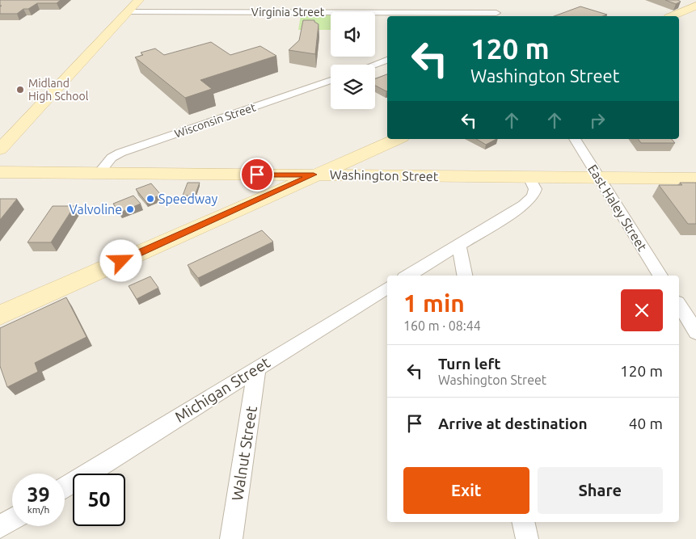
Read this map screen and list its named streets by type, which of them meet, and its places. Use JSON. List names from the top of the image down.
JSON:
{
  "streets": {
    "street": [
      "Virginia Street",
      "Wisconsin Street",
      "Washington Street",
      "East Haley Street",
      "Michigan Street",
      "Walnut Street"
    ]
  },
  "crossings": [
    ["Wisconsin Street", "Washington Street"],
    ["Washington Street", "East Haley Street"],
    ["Michigan Street", "Walnut Street"]
  ],
  "places": ["Midland High School", "Speedway", "Valvoline"],
  "page": {
    "turn": ["120 m", "Washington Street"],
    "heading": ["1 min", "160 m · 08:44"],
    "list": [
      {
        "name": "Turn left",
        "note": "Washington Street",
        "value": "120 m"
      },
      {
        "name": "Arrive at destination",
        "value": "40 m"
      }
    ],
    "buttons": ["Exit", "Share"],
    "speed": "39 km/h",
    "limit": "50"
  }
}
